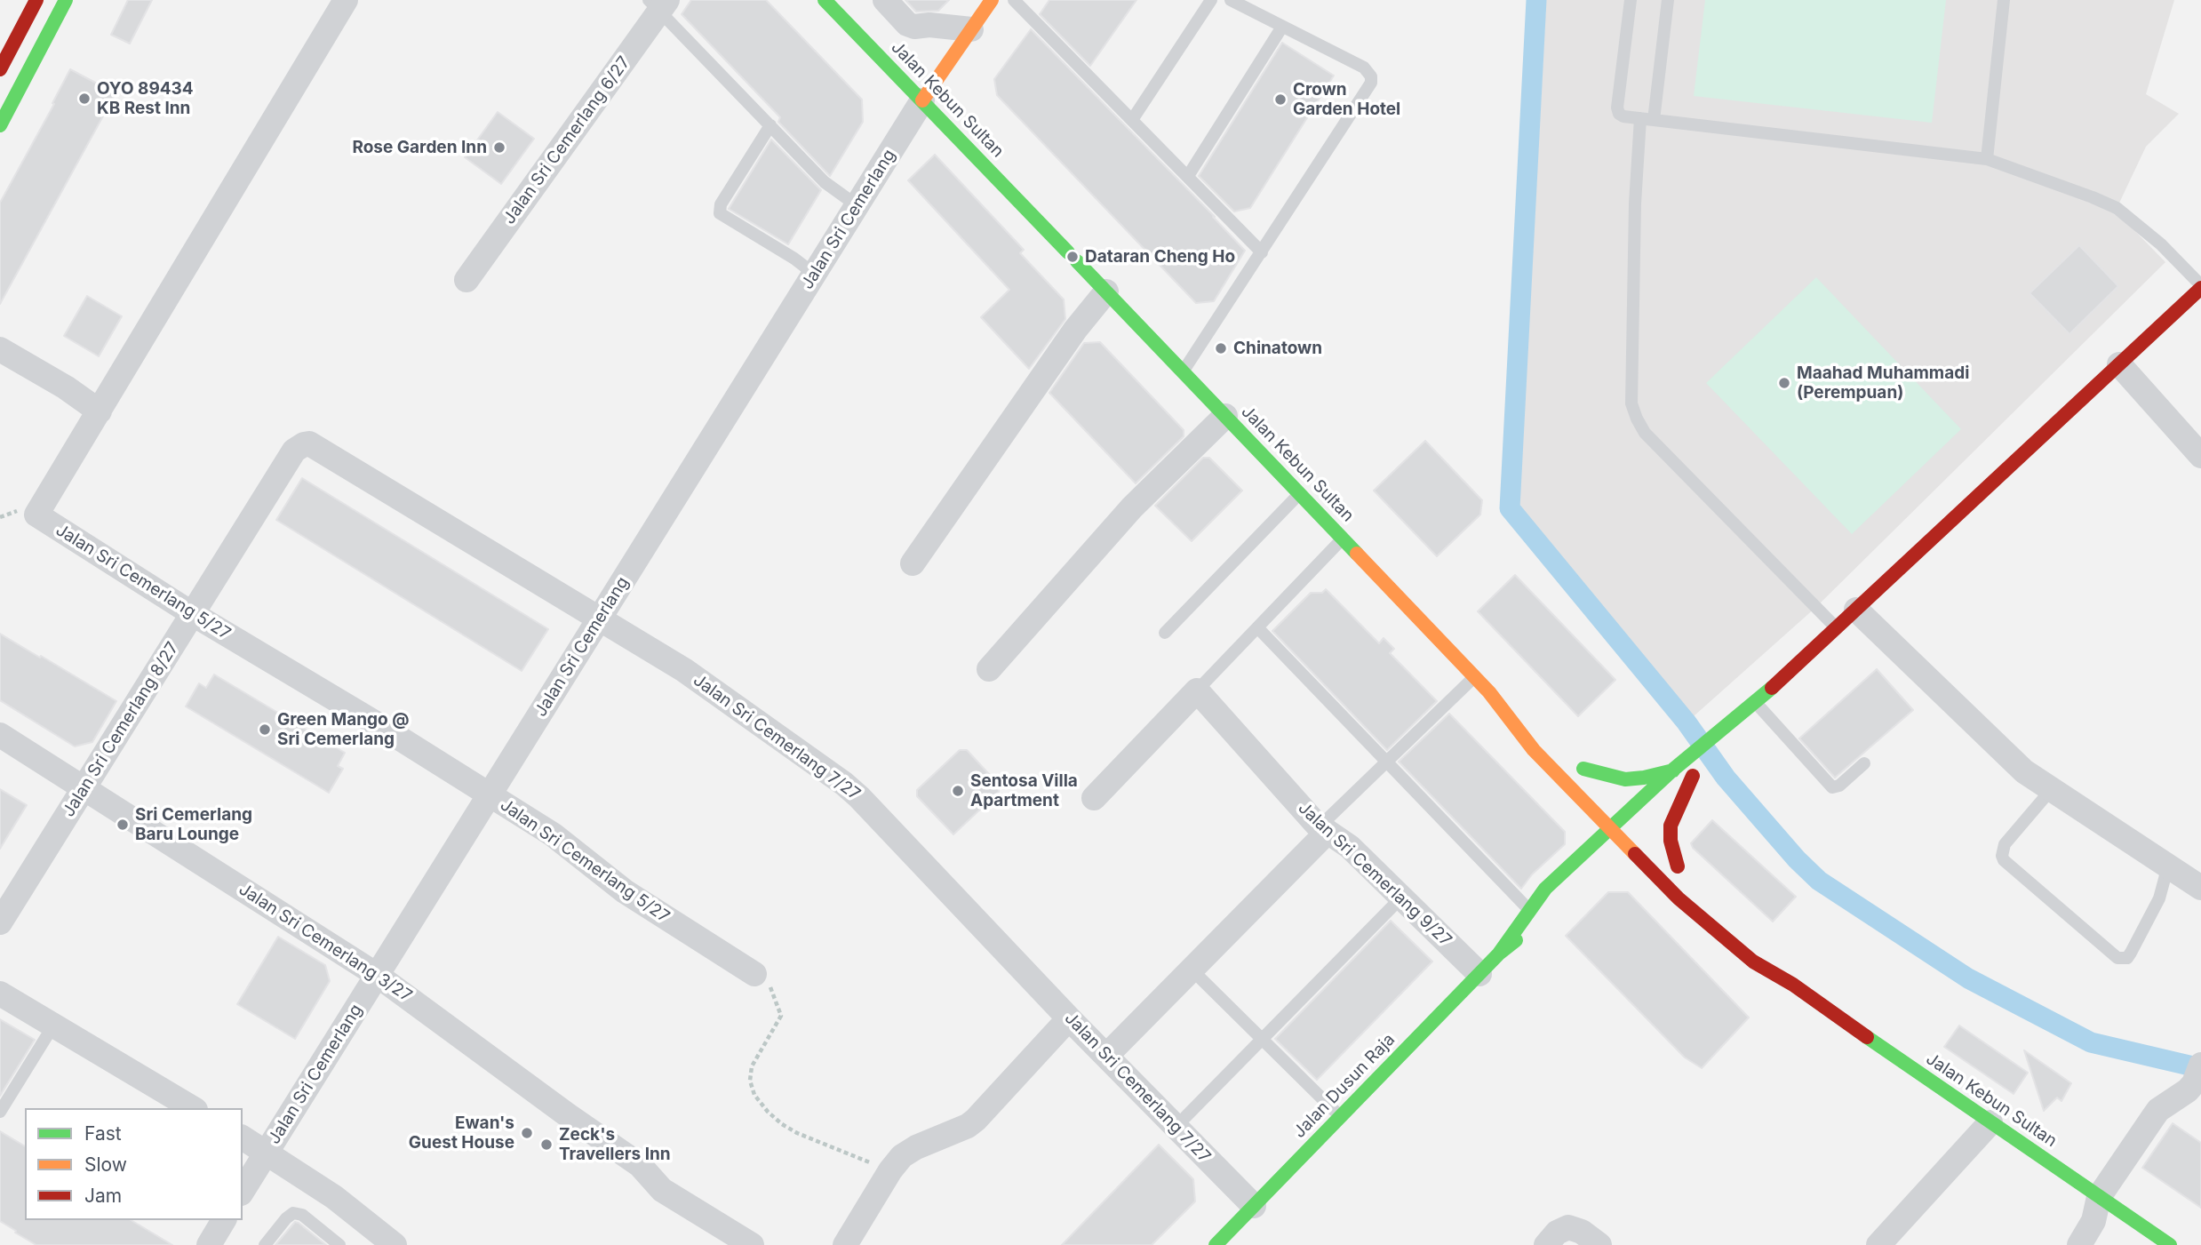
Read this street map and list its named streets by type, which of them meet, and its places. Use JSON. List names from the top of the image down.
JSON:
{
  "streets": {
    "main road": ["Jalan Kebun Sultan", "Jalan Dusun Raja"],
    "street": [
      "Jalan Sri Cemerlang 6/27",
      "Jalan Sri Cemerlang",
      "Jalan Sri Cemerlang 5/27",
      "Jalan Sri Cemerlang 8/27",
      "Jalan Sri Cemerlang 7/27",
      "Jalan Sri Cemerlang 9/27",
      "Jalan Sri Cemerlang 3/27"
    ]
  },
  "crossings": [
    ["Jalan Kebun Sultan", "Jalan Sri Cemerlang"],
    ["Jalan Kebun Sultan", "Jalan Dusun Raja"],
    ["Jalan Sri Cemerlang", "Jalan Sri Cemerlang 5/27"],
    ["Jalan Sri Cemerlang", "Jalan Sri Cemerlang 7/27"],
    ["Jalan Sri Cemerlang", "Jalan Sri Cemerlang 3/27"],
    ["Jalan Sri Cemerlang 5/27", "Jalan Sri Cemerlang 8/27"],
    ["Jalan Sri Cemerlang 8/27", "Jalan Sri Cemerlang 7/27"],
    ["Jalan Sri Cemerlang 8/27", "Jalan Sri Cemerlang 3/27"],
    ["Jalan Sri Cemerlang 7/27", "Jalan Dusun Raja"],
    ["Jalan Sri Cemerlang 9/27", "Jalan Dusun Raja"]
  ],
  "places": [
    "OYO 89434 KB Rest Inn",
    "Crown Garden Hotel",
    "Rose Garden Inn",
    "Dataran Cheng Ho",
    "Chinatown",
    "Maahad Muhammadi (Perempuan)",
    "Green Mango @ Sri Cemerlang",
    "Sentosa Villa Apartment",
    "Sri Cemerlang Baru Lounge",
    "Ewan's Guest House",
    "Zeck's Travellers Inn"
  ],
  "legend": ["Fast", "Slow", "Jam"]
}
